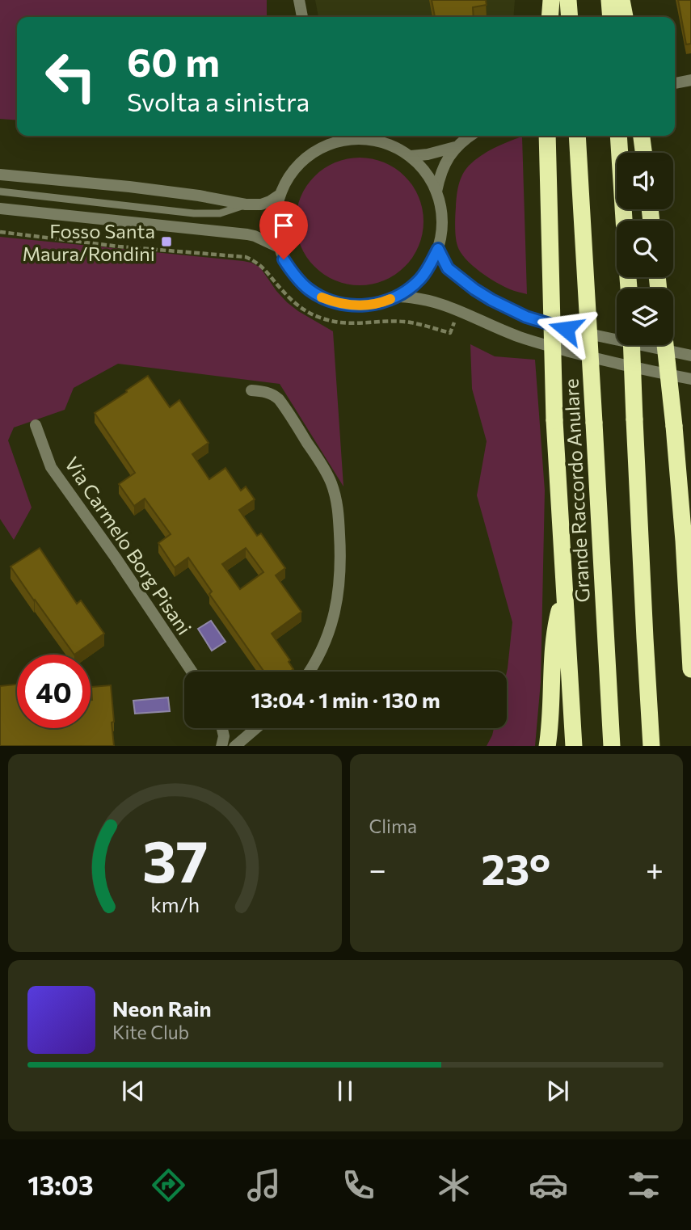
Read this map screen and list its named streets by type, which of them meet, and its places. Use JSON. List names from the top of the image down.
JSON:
{
  "streets": {
    "highway": ["Grande Raccordo Anulare"],
    "street": ["Via Carmelo Borg Pisani"]
  },
  "places": {
    "transit": ["Fosso Santa Maura/Rondini"]
  },
  "page": {
    "turn": ["60 m", "Svolta a sinistra"],
    "limit": "40",
    "trip": "13:04 · 1 min · 130 m",
    "tile": "Clima",
    "heat": ["−", "23°", "+"],
    "song": ["Neon Rain", "Kite Club"],
    "tabs": "13:03",
    "gauge": ["37", "km/h"]
  }
}
